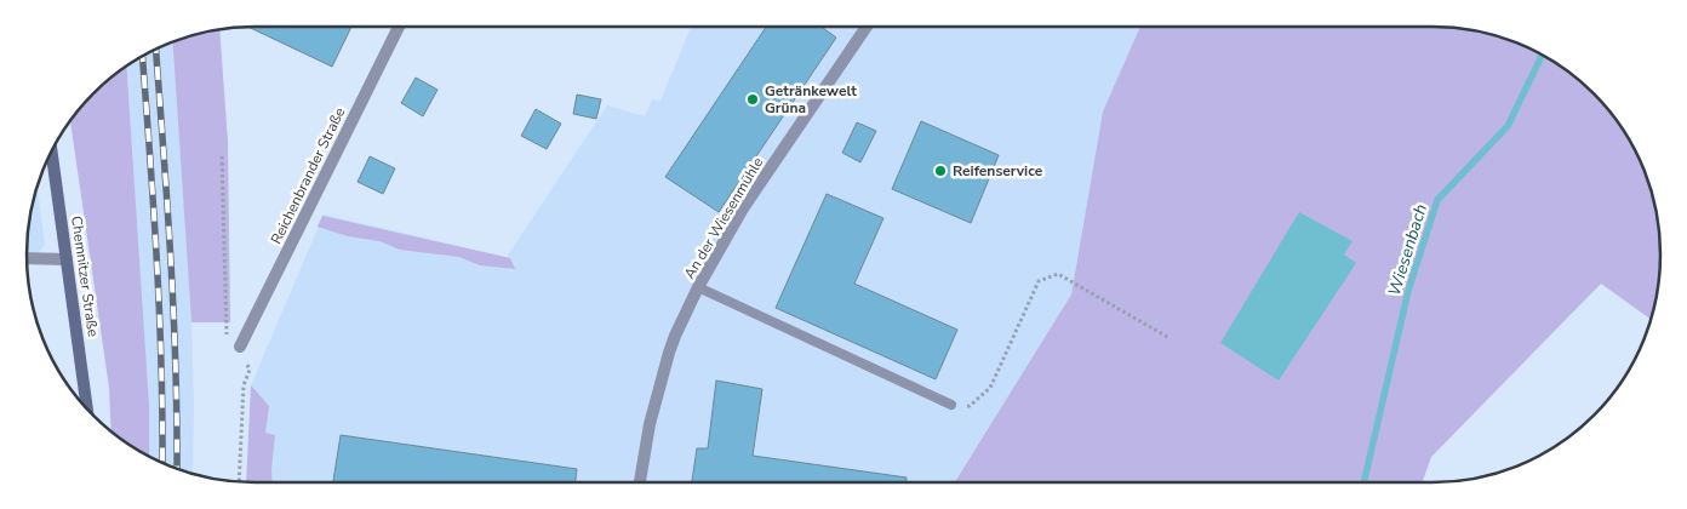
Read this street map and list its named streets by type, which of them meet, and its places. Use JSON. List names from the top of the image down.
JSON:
{
  "streets": {
    "main road": ["Chemnitzer Straße"],
    "street": ["Reichenbrander Straße", "An der Wiesenmühle"]
  },
  "water": ["Wiesenbach"],
  "places": ["Getränkewelt Grüna", "Reifenservice"]
}
